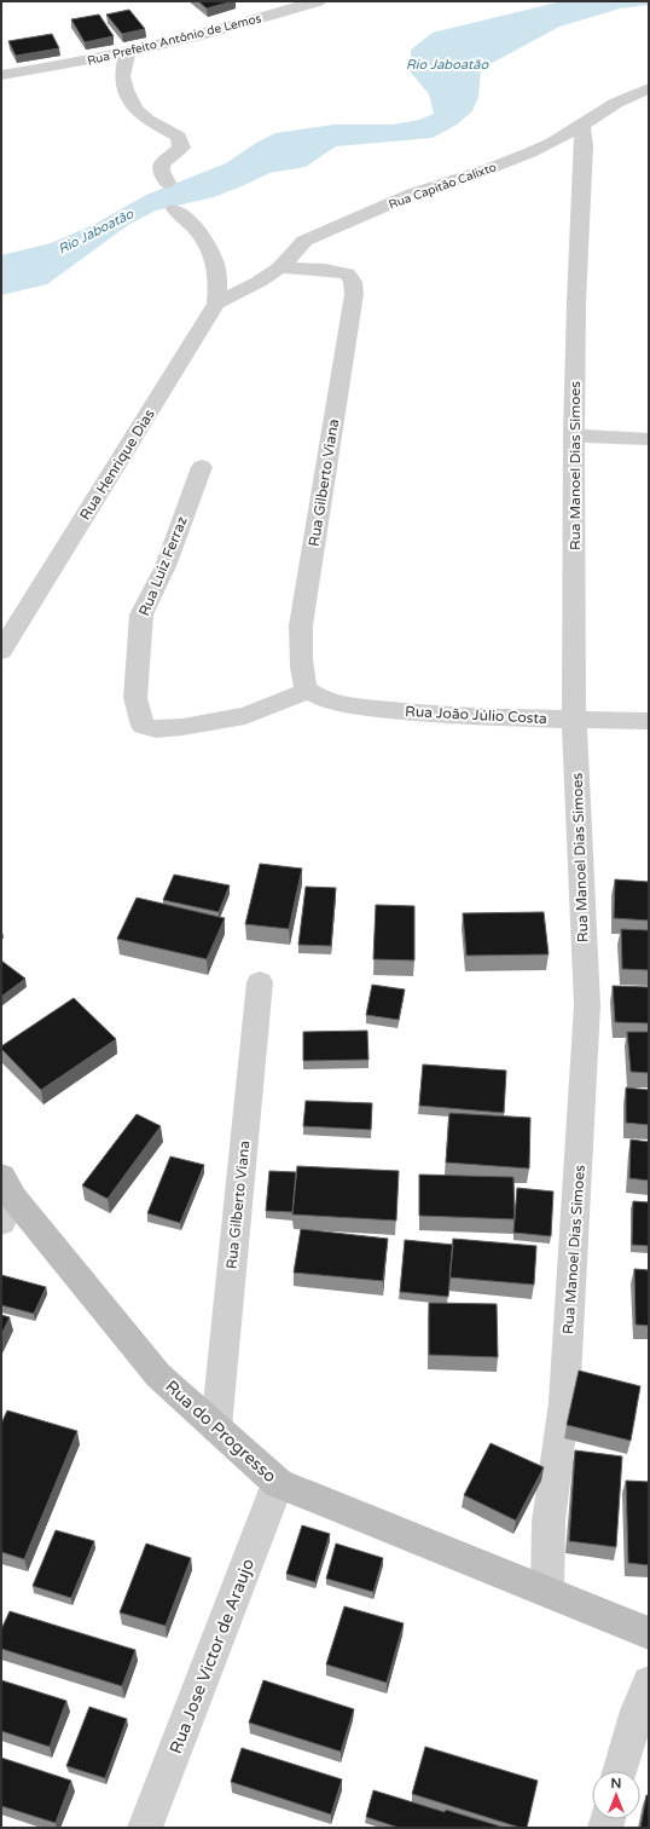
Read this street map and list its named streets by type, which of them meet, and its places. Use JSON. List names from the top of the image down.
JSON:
{
  "streets": {
    "street": [
      "Rua Prefeito Antônio de Lemos",
      "Rua Capitão Calixto",
      "Rua Henrique Dias",
      "Rua Manoel Dias Simoes",
      "Rua Gilberto Viana",
      "Rua Luiz Ferraz",
      "Rua João Júlio Costa",
      "Rua do Progresso",
      "Rua Jose Victor de Araujo"
    ]
  },
  "crossings": [
    ["Rua Capitão Calixto", "Rua Henrique Dias"],
    ["Rua Capitão Calixto", "Rua Manoel Dias Simoes"],
    ["Rua Capitão Calixto", "Rua Gilberto Viana"],
    ["Rua Manoel Dias Simoes", "Rua João Júlio Costa"],
    ["Rua Manoel Dias Simoes", "Rua do Progresso"],
    ["Rua Gilberto Viana", "Rua Luiz Ferraz"],
    ["Rua Gilberto Viana", "Rua João Júlio Costa"],
    ["Rua Gilberto Viana", "Rua do Progresso"],
    ["Rua Luiz Ferraz", "Rua João Júlio Costa"],
    ["Rua do Progresso", "Rua Jose Victor de Araujo"]
  ],
  "water": ["Rio Jaboatão"],
  "north": "top"
}
